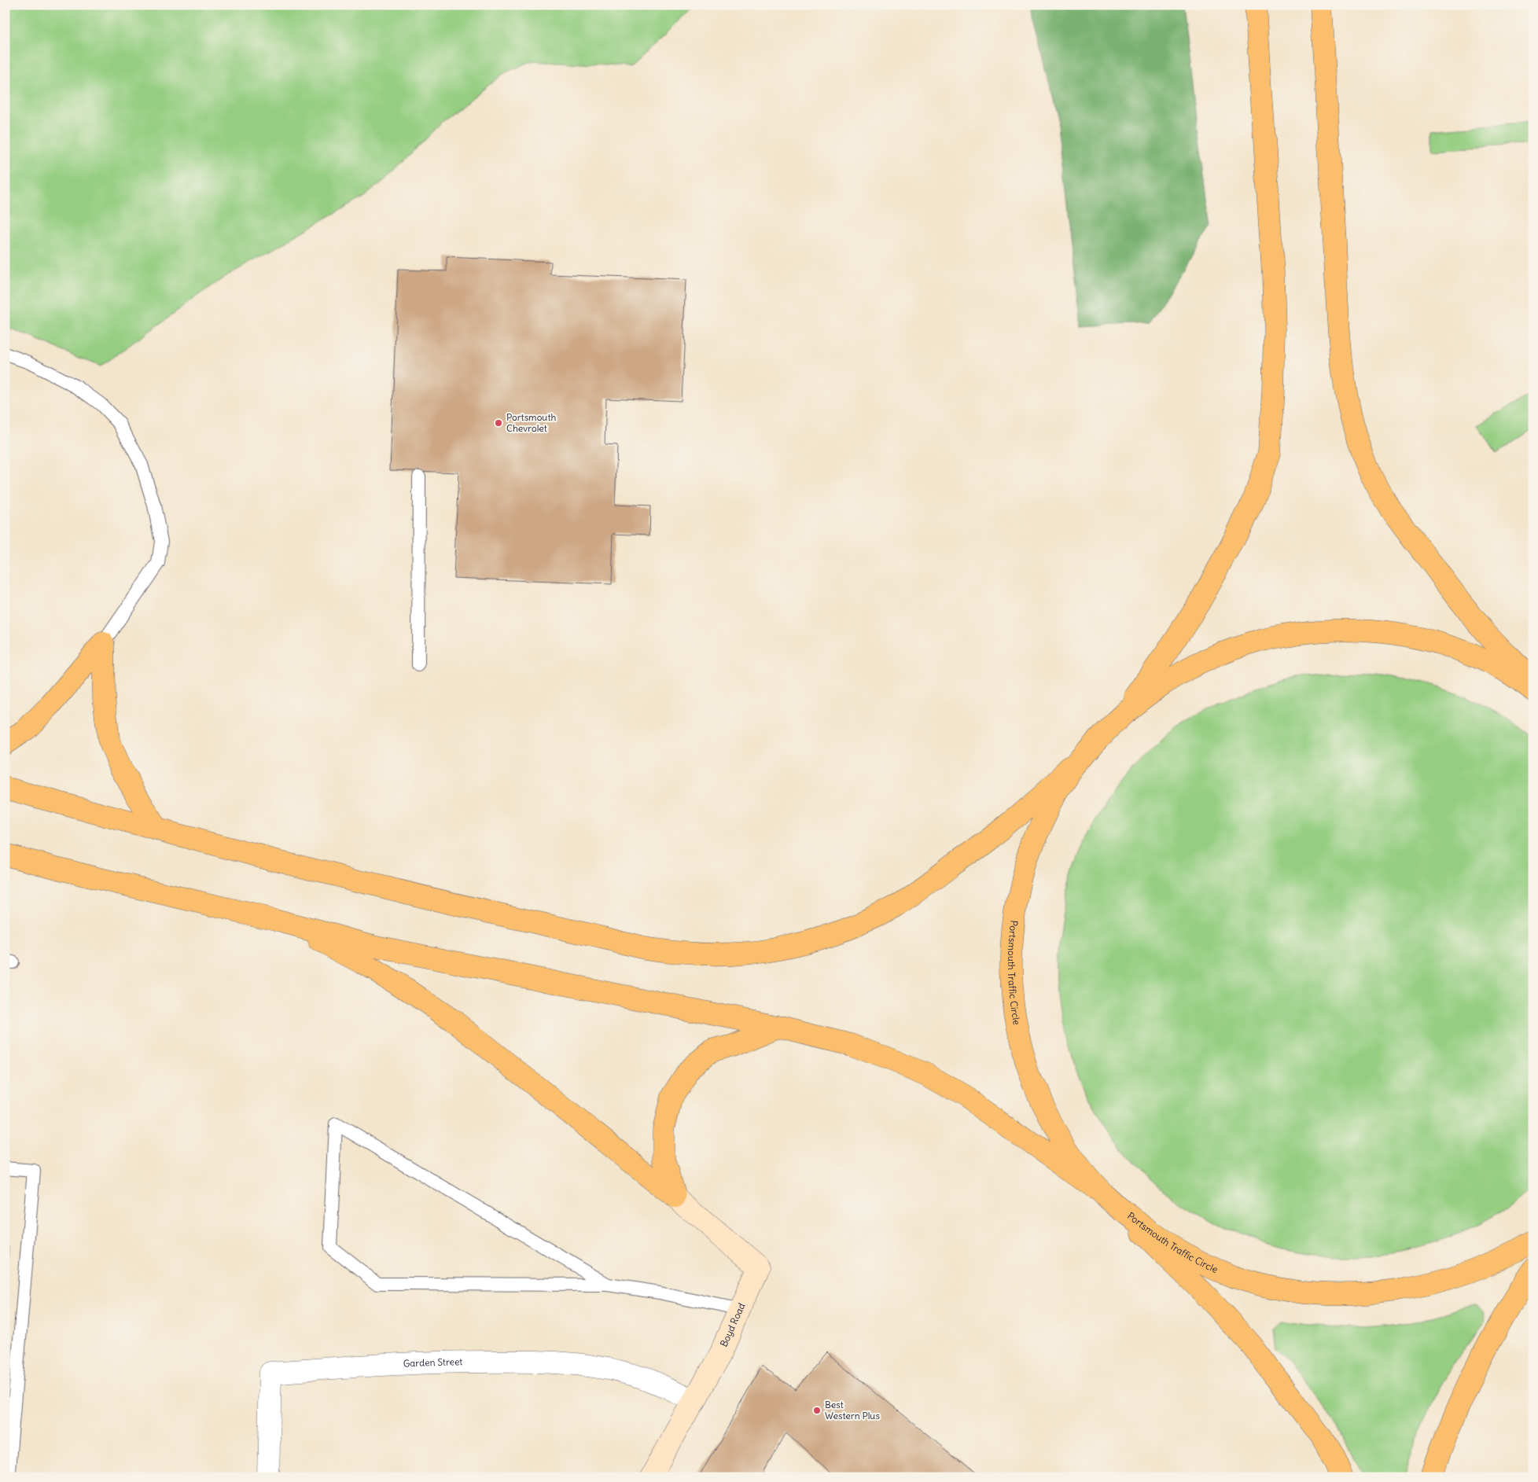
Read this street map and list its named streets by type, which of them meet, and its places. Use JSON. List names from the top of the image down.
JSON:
{
  "streets": {
    "main road": ["Portsmouth Traffic Circle"],
    "street": ["Boyd Road", "Garden Street"]
  },
  "crossings": [
    ["Boyd Road", "Garden Street"]
  ],
  "places": ["Portsmouth Chevrolet", "Best Western Plus"]
}
